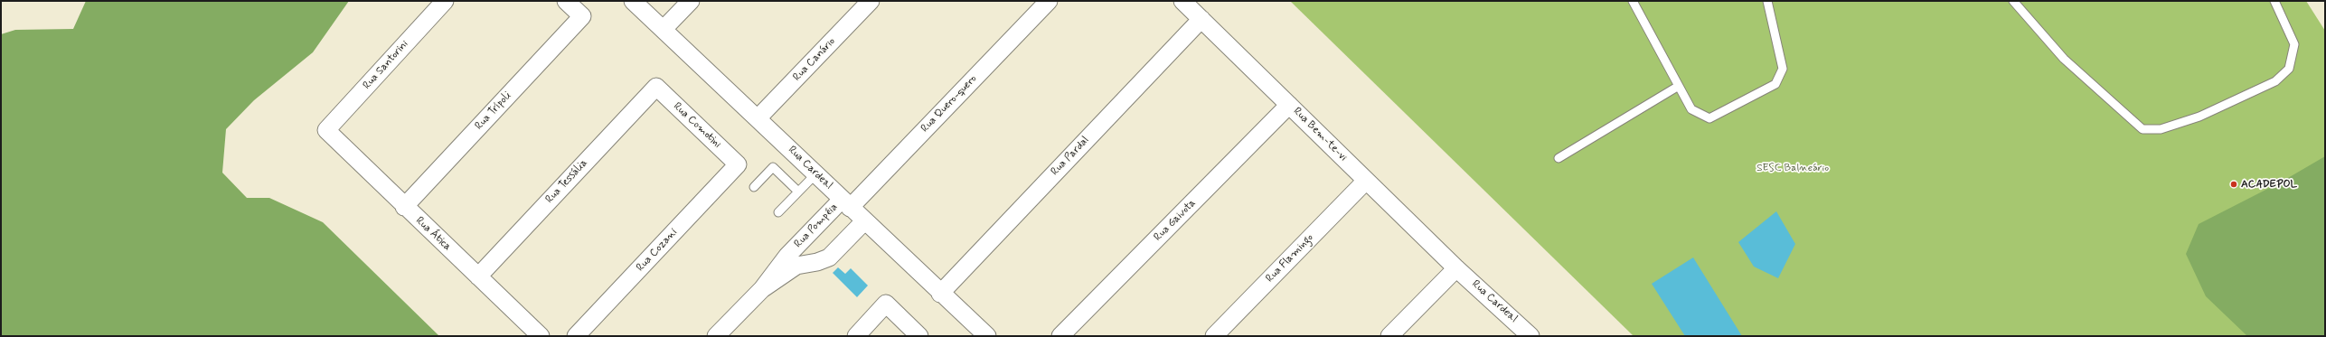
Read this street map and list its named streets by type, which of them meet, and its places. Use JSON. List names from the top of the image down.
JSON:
{
  "streets": {
    "street": [
      "Rua Canário",
      "Rua Santorini",
      "Rua Quero-quero",
      "Rua Trípoli",
      "Rua Comotini",
      "Rua Bem-te-vi",
      "Rua Pardal",
      "Rua Cardeal",
      "Rua Tessália",
      "Rua Gaivota",
      "Rua Pompéia",
      "Rua Ática",
      "Rua Cozani",
      "Rua Flamingo"
    ]
  },
  "crossings": [
    ["Rua Canário", "Rua Cardeal"],
    ["Rua Santorini", "Rua Ática"],
    ["Rua Quero-quero", "Rua Cardeal"],
    ["Rua Quero-quero", "Rua Pompéia"],
    ["Rua Trípoli", "Rua Ática"],
    ["Rua Comotini", "Rua Tessália"],
    ["Rua Comotini", "Rua Cozani"],
    ["Rua Bem-te-vi", "Rua Pardal"],
    ["Rua Bem-te-vi", "Rua Cardeal"],
    ["Rua Bem-te-vi", "Rua Gaivota"],
    ["Rua Bem-te-vi", "Rua Flamingo"],
    ["Rua Pardal", "Rua Cardeal"],
    ["Rua Cardeal", "Rua Pompéia"],
    ["Rua Tessália", "Rua Ática"]
  ],
  "parks": ["SESC Balneário"],
  "places": ["ACADEPOL"]
}
